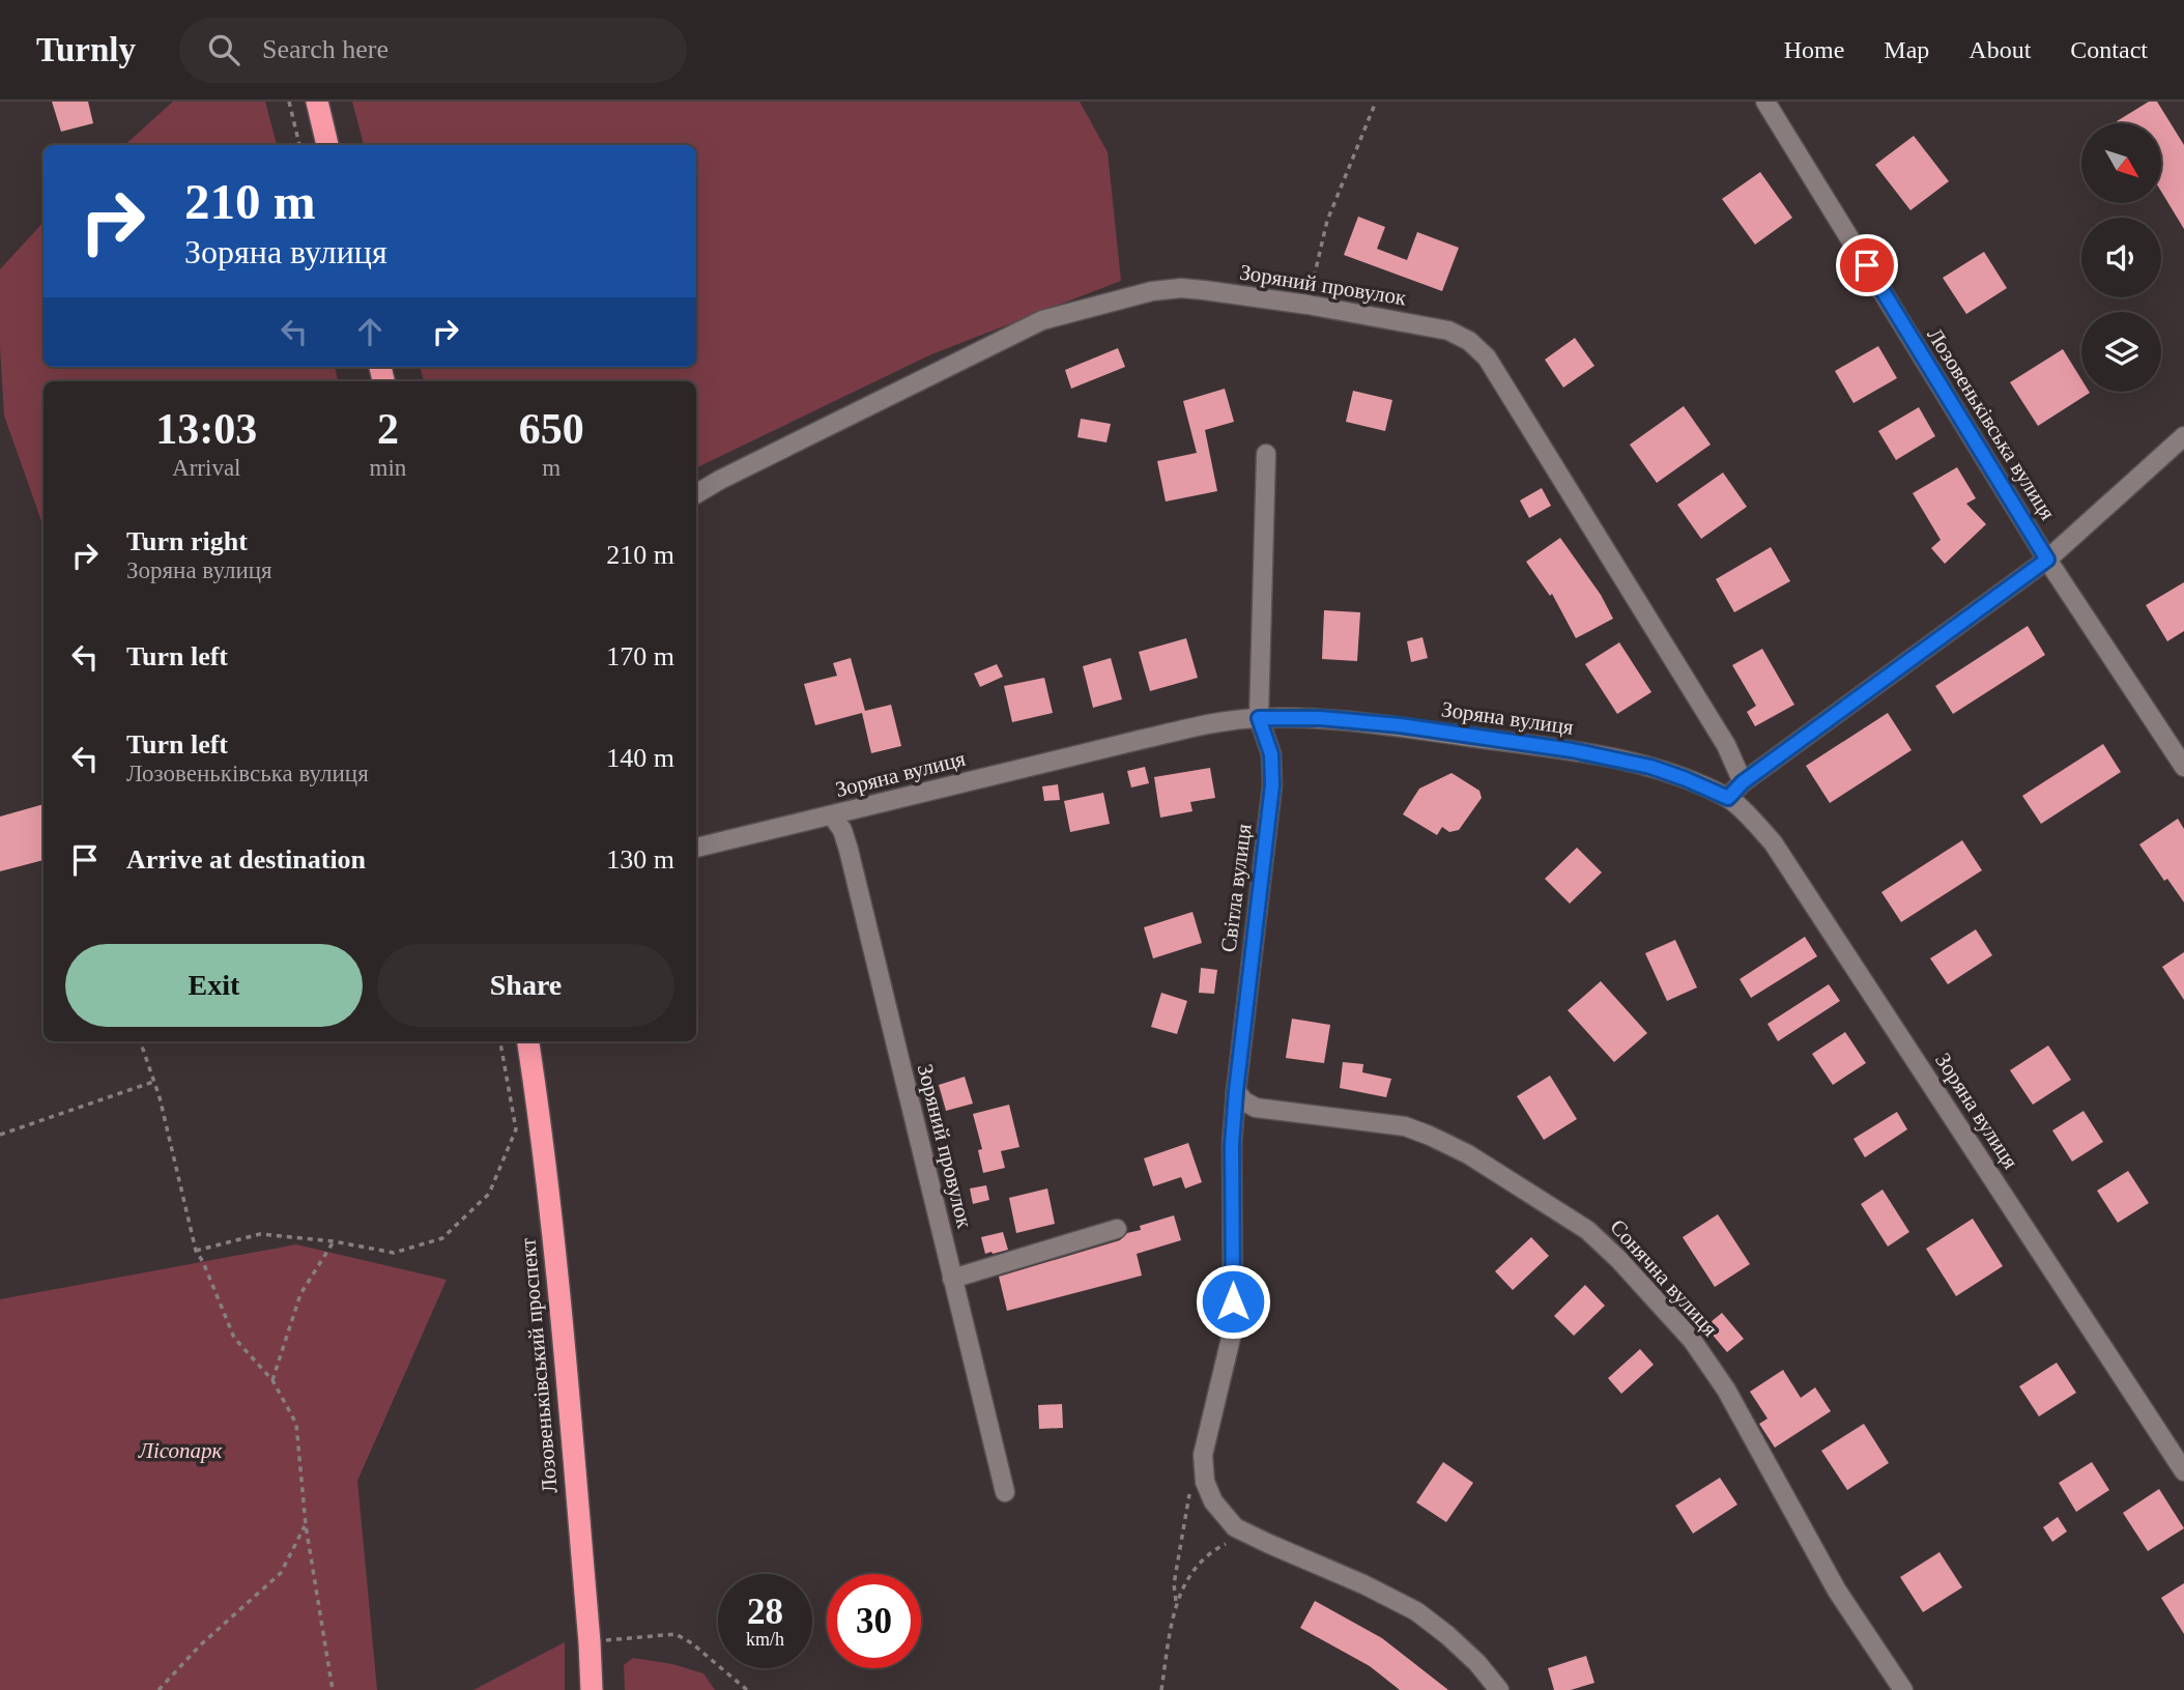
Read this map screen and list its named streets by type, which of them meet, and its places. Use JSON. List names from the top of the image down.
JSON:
{
  "streets": {
    "highway": ["Лозовеньківський проспект"],
    "street": [
      "Зоряний провулок",
      "Лозовеньківська вулиця",
      "Зоряна вулиця",
      "Світла вулиця",
      "Сонячна вулиця"
    ]
  },
  "crossings": [
    ["Зоряний провулок", "Зоряна вулиця"],
    ["Зоряна вулиця", "Світла вулиця"],
    ["Світла вулиця", "Сонячна вулиця"]
  ],
  "parks": ["Лісопарк"],
  "north": "bottom right",
  "page": {
    "header": "Turnly",
    "search": "Search here",
    "nav": [
      "Home",
      "Map",
      "About",
      "Contact"
    ],
    "turn": ["210 m", "Зоряна вулиця"],
    "eta": [
      "13:03",
      "Arrival",
      "2",
      "min",
      "650",
      "m"
    ],
    "list": [
      {
        "name": "Turn right",
        "note": "Зоряна вулиця",
        "value": "210 m"
      },
      {
        "name": "Turn left",
        "value": "170 m"
      },
      {
        "name": "Turn left",
        "note": "Лозовеньківська вулиця",
        "value": "140 m"
      },
      {
        "name": "Arrive at destination",
        "value": "130 m"
      }
    ],
    "buttons": ["Exit", "Share"],
    "speed": "28 km/h",
    "limit": "30"
  }
}
